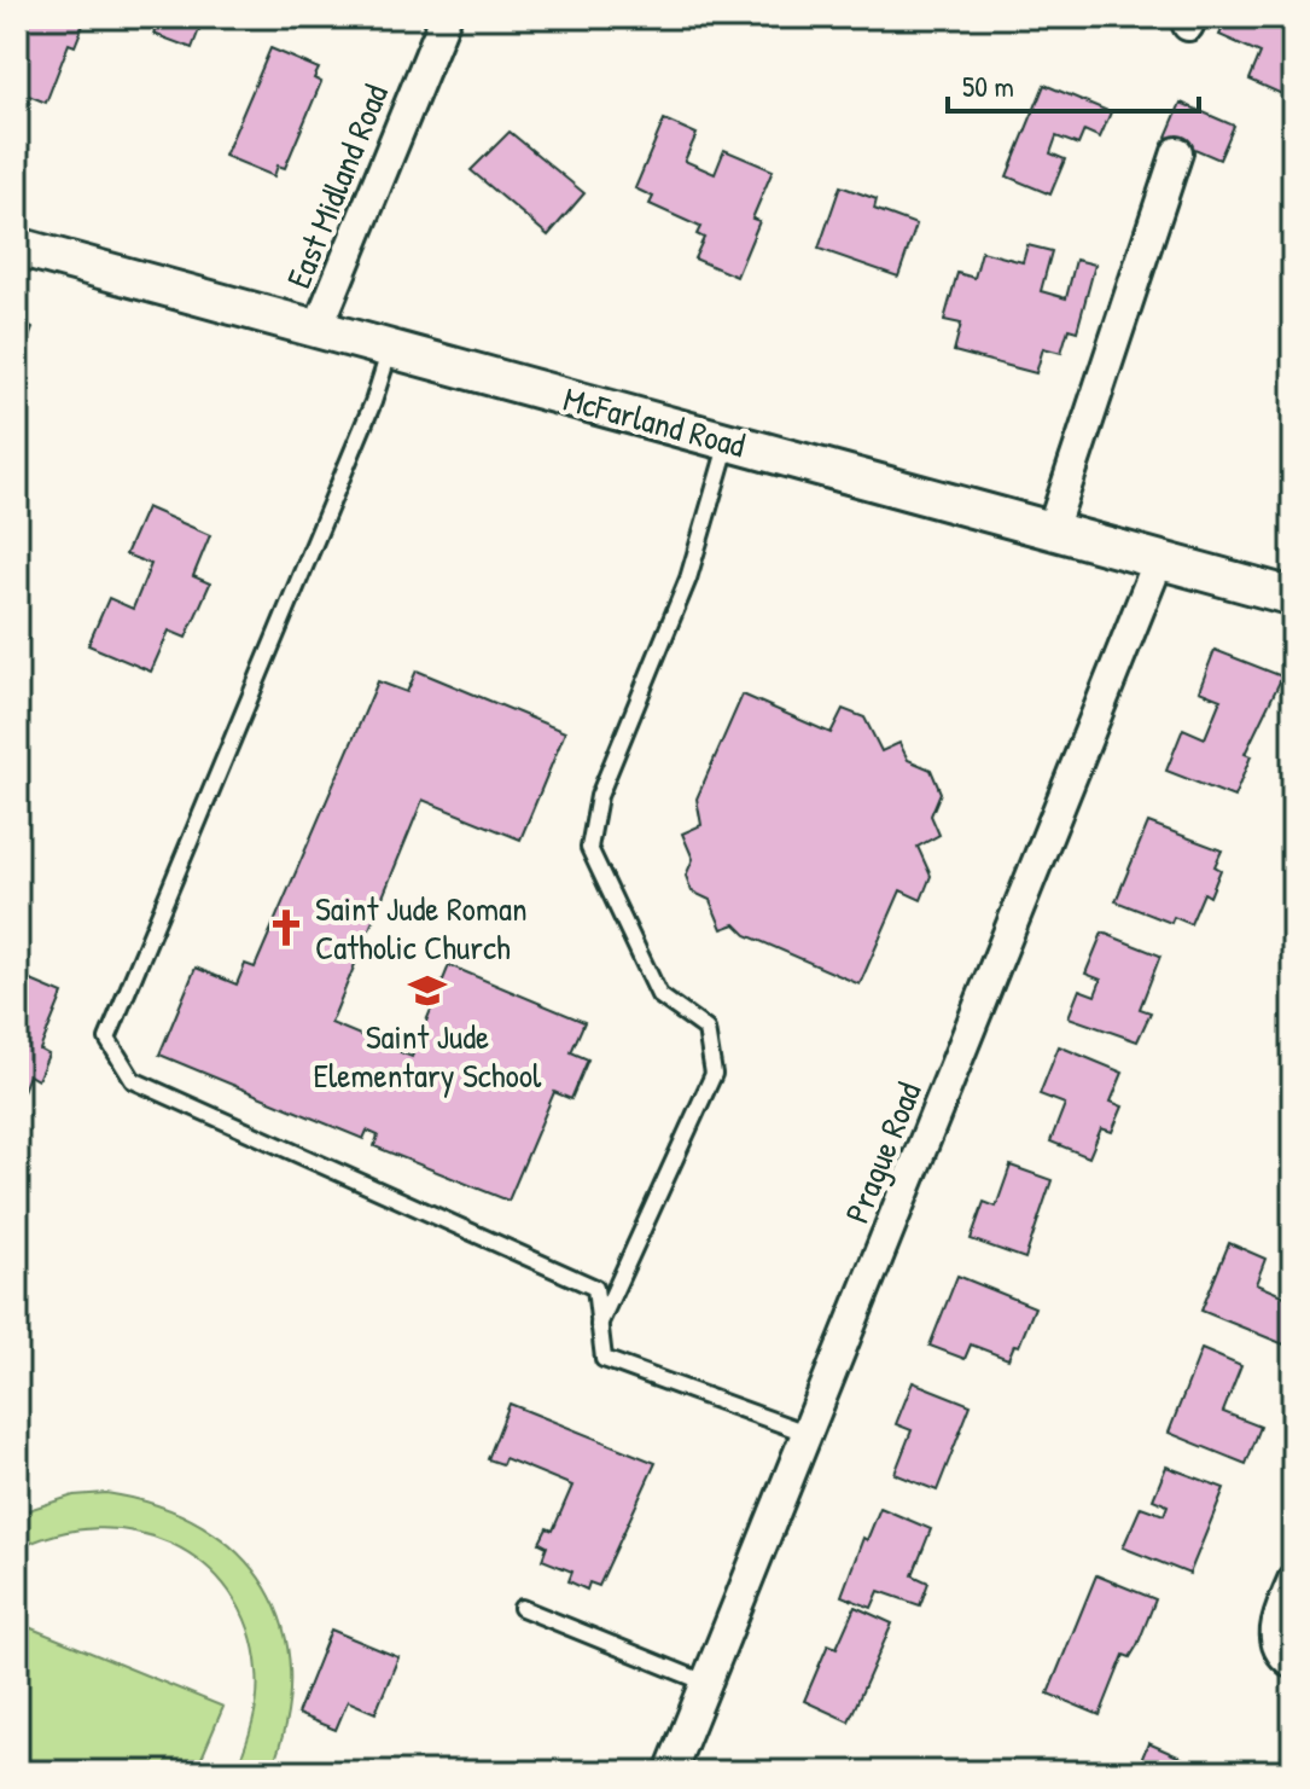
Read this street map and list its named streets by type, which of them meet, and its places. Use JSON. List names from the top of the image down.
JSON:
{
  "streets": {
    "street": ["East Midland Road", "McFarland Road", "Prague Road"]
  },
  "crossings": [
    ["East Midland Road", "McFarland Road"],
    ["McFarland Road", "Prague Road"]
  ],
  "places": {
    "church": ["Saint Jude Roman Catholic Church"],
    "school or university": ["Saint Jude Elementary School"]
  },
  "scale_bar": "50 m"
}
